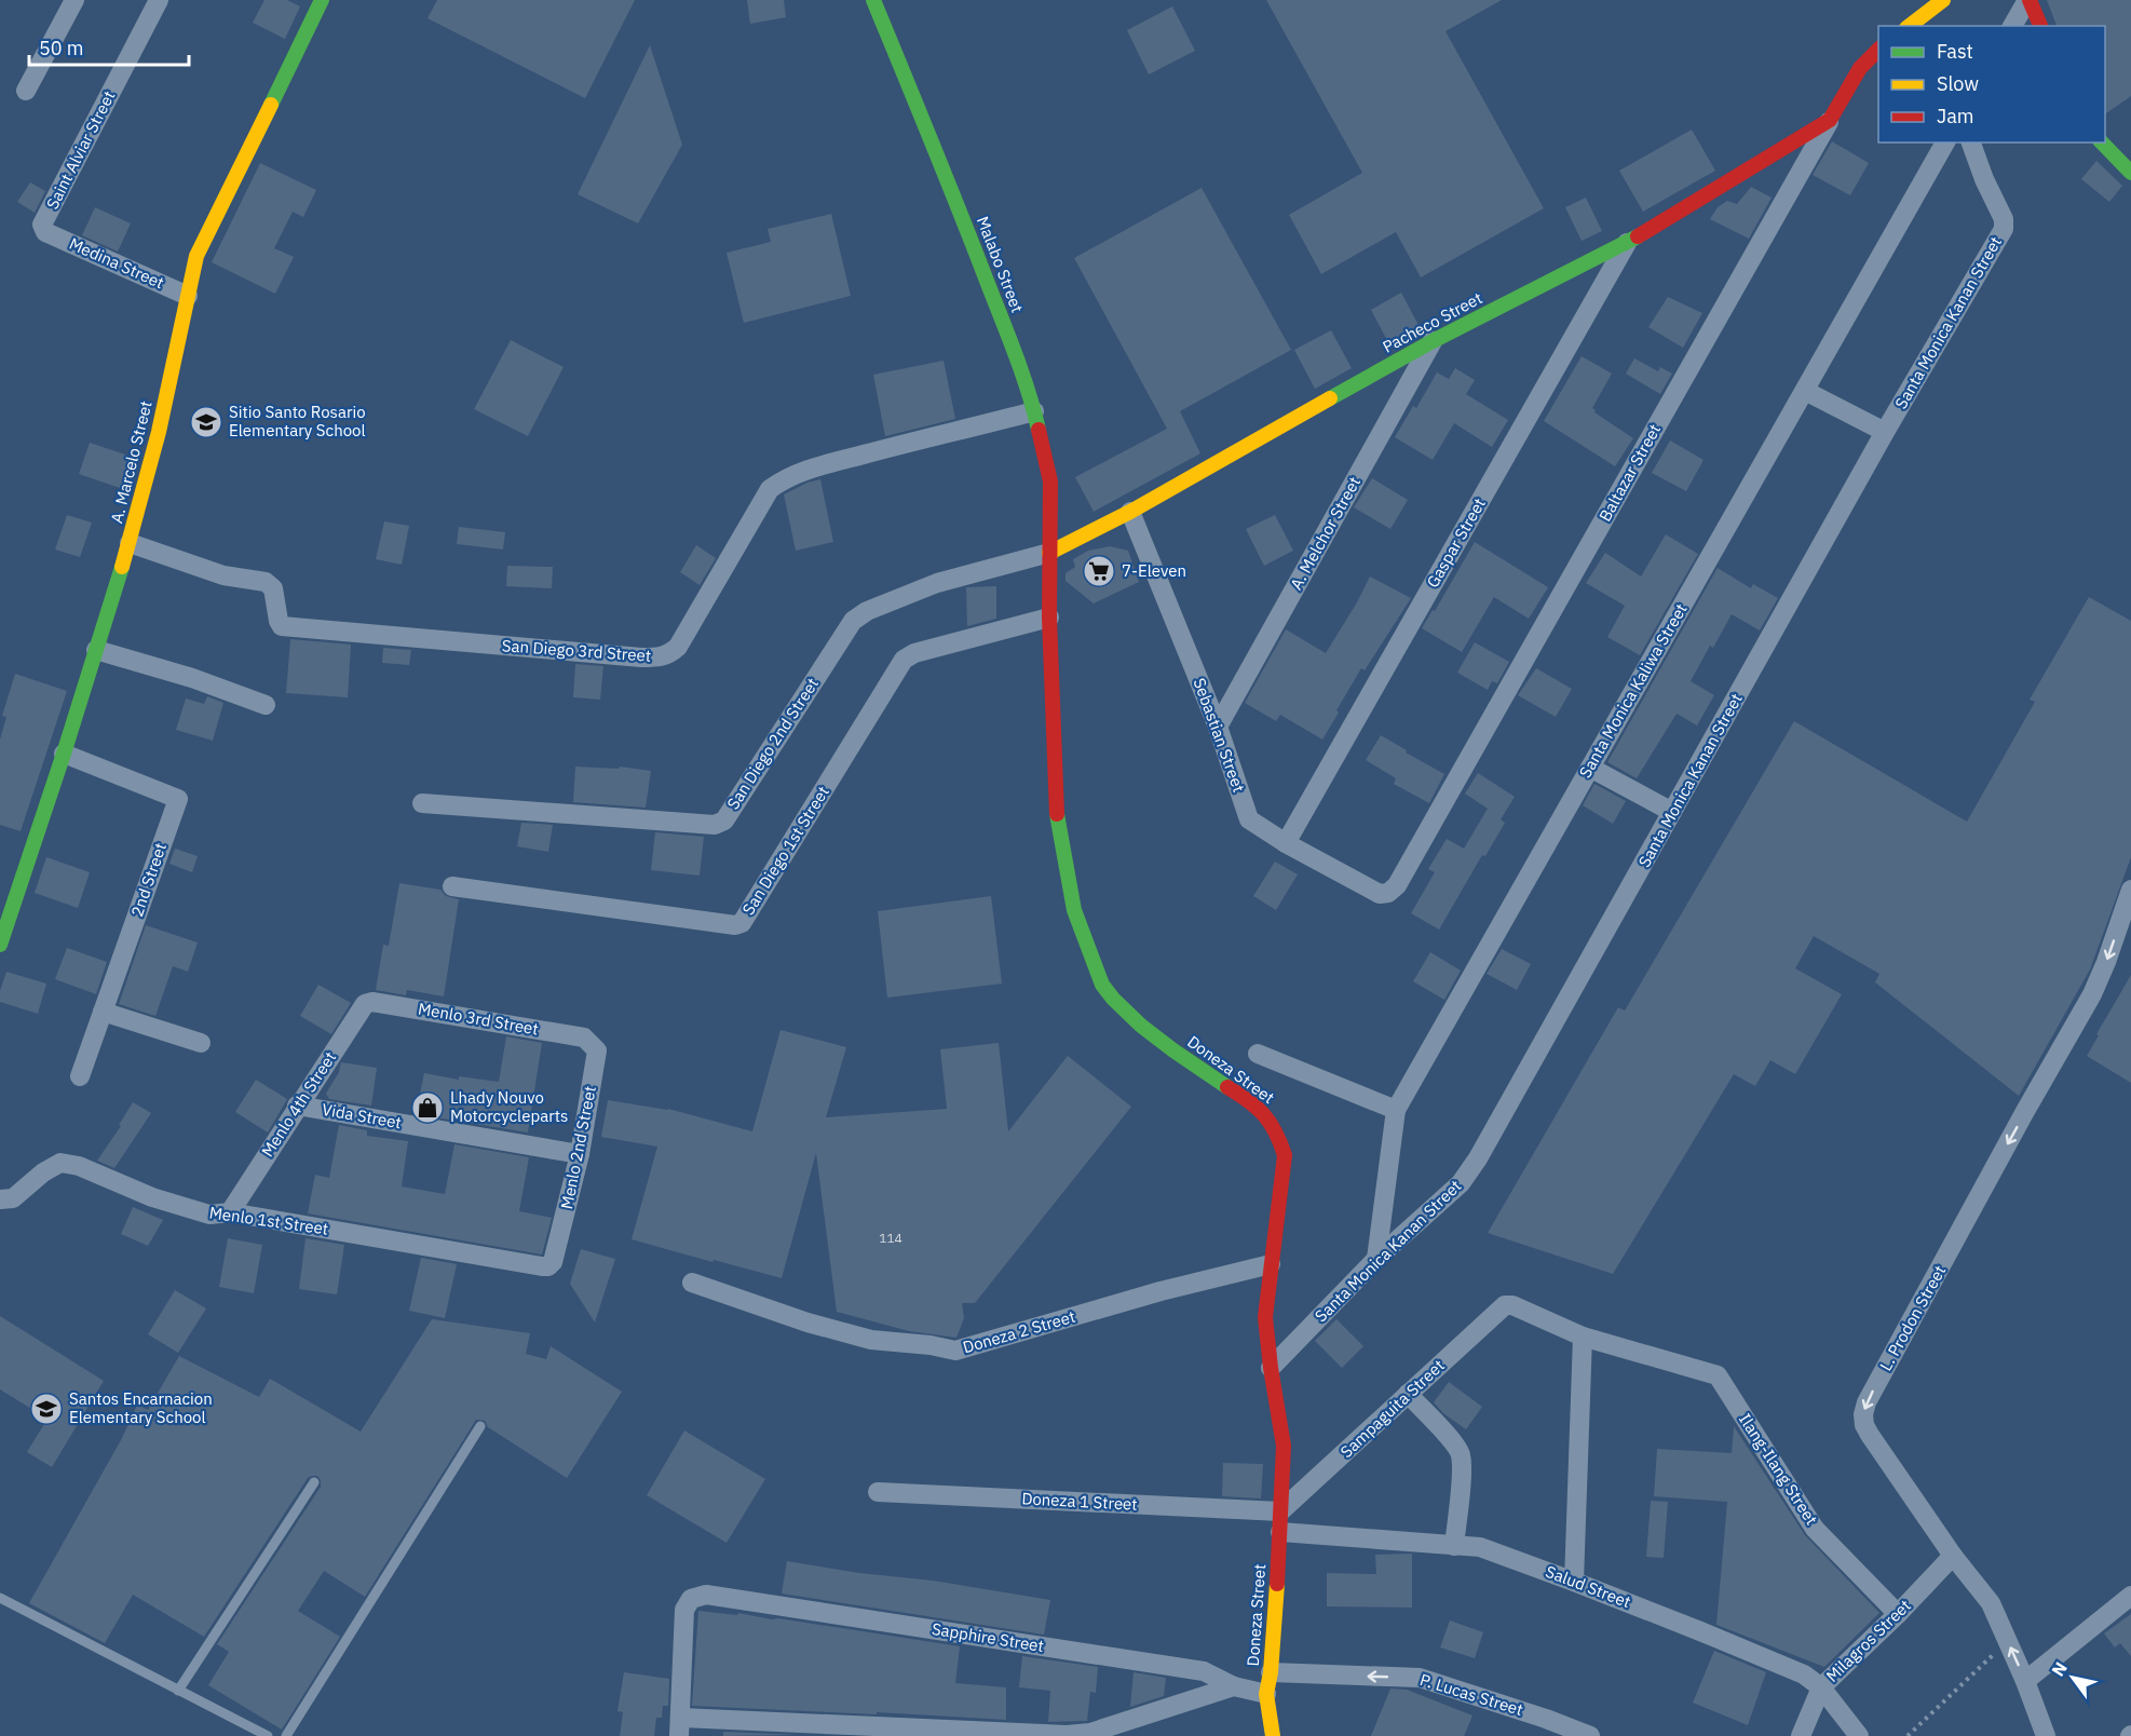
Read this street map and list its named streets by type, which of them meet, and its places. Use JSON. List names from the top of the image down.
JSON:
{
  "streets": {
    "street": [
      "Saint Alviar Street",
      "Medina Street",
      "Malabo Street",
      "Pacheco Street",
      "Santa Monica Kanan Street",
      "A. Marcelo Street",
      "Baltazar Street",
      "A. Melchor Street",
      "Gaspar Street",
      "San Diego 3rd Street",
      "Santa Monica Kaliwa Street",
      "Sebastian Street",
      "San Diego 2nd Street",
      "San Diego 1st Street",
      "2nd Street",
      "Menlo 3rd Street",
      "Doneza Street",
      "Menlo 4th Street",
      "Vida Street",
      "Menlo 2nd Street",
      "Menlo 1st Street",
      "L. Prodon Street",
      "Doneza 2 Street",
      "Sampaguita Street",
      "Ilang-Ilang Street",
      "Doneza 1 Street",
      "Salud Street",
      "Sapphire Street",
      "Milagros Street",
      "P. Lucas Street"
    ]
  },
  "crossings": [
    ["Saint Alviar Street", "Medina Street"],
    ["Medina Street", "A. Marcelo Street"],
    ["Malabo Street", "Pacheco Street"],
    ["Malabo Street", "San Diego 3rd Street"],
    ["Malabo Street", "San Diego 2nd Street"],
    ["Malabo Street", "Doneza Street"],
    ["Pacheco Street", "Baltazar Street"],
    ["Pacheco Street", "A. Melchor Street"],
    ["Pacheco Street", "Gaspar Street"],
    ["Pacheco Street", "Sebastian Street"],
    ["Pacheco Street", "San Diego 2nd Street"],
    ["Pacheco Street", "Doneza Street"],
    ["Santa Monica Kanan Street", "Santa Monica Kaliwa Street"],
    ["Santa Monica Kanan Street", "Doneza Street"],
    ["A. Marcelo Street", "San Diego 3rd Street"],
    ["A. Marcelo Street", "2nd Street"],
    ["Baltazar Street", "Sebastian Street"],
    ["A. Melchor Street", "Sebastian Street"],
    ["Gaspar Street", "Sebastian Street"],
    ["San Diego 2nd Street", "Doneza Street"],
    ["San Diego 1st Street", "Doneza Street"],
    ["Menlo 3rd Street", "Menlo 4th Street"],
    ["Menlo 3rd Street", "Menlo 2nd Street"],
    ["Doneza Street", "Doneza 2 Street"],
    ["Doneza Street", "Sampaguita Street"],
    ["Doneza Street", "Doneza 1 Street"],
    ["Doneza Street", "Salud Street"],
    ["Doneza Street", "Sapphire Street"],
    ["Doneza Street", "P. Lucas Street"],
    ["Menlo 4th Street", "Vida Street"],
    ["Menlo 4th Street", "Menlo 1st Street"],
    ["Vida Street", "Menlo 2nd Street"],
    ["Menlo 2nd Street", "Menlo 1st Street"],
    ["L. Prodon Street", "Milagros Street"],
    ["Sampaguita Street", "Ilang-Ilang Street"],
    ["Sampaguita Street", "Doneza 1 Street"],
    ["Ilang-Ilang Street", "Milagros Street"],
    ["Salud Street", "Milagros Street"]
  ],
  "one_way": ["L. Prodon Street", "P. Lucas Street"],
  "places": {
    "school or university": ["Sitio Santo Rosario Elementary School", "Santos Encarnacion Elementary School"],
    "supermarket": ["7-Eleven"],
    "shop": ["Lhady Nouvo Motorcycleparts"]
  },
  "house_numbers": ["114"],
  "legend": ["Fast", "Slow", "Jam"],
  "scale_bar": "50 m",
  "north": "top left"
}
